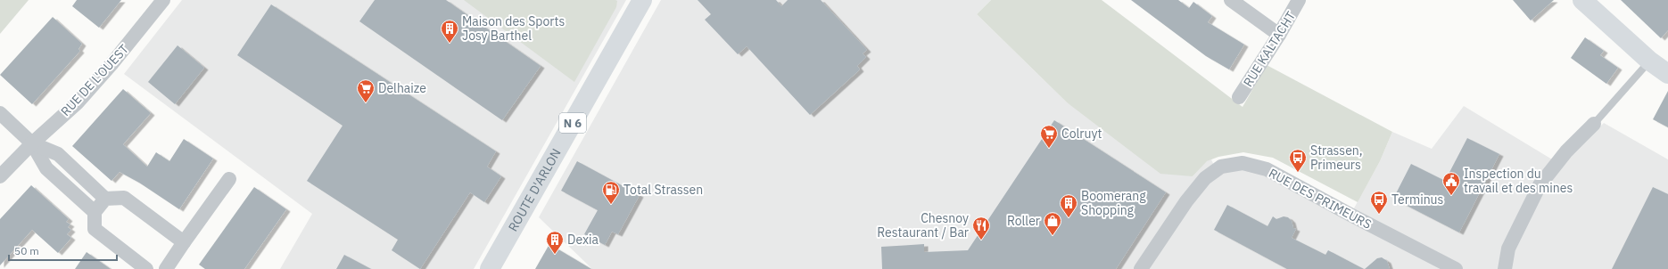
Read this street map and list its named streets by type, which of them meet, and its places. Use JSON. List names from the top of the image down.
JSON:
{
  "streets": {
    "main road": ["N 6", "ROUTE D'ARLON"],
    "street": ["RUE KALTACHT", "RUE DE L'OUEST", "RUE DES PRIMEURS"]
  },
  "places": {
    "building": ["Maison des Sports Josy Barthel", "Boomerang Shopping", "Dexia"],
    "supermarket": ["Delhaize", "Colruyt"],
    "bus stop": ["Strassen, Primeurs", "Terminus"],
    "public building": ["Inspection du travail et des mines"],
    "fuel station": ["Total Strassen"],
    "shop": ["Roller"],
    "restaurant": ["Chesnoy Restaurant / Bar"]
  },
  "scale_bar": "50 m"
}
